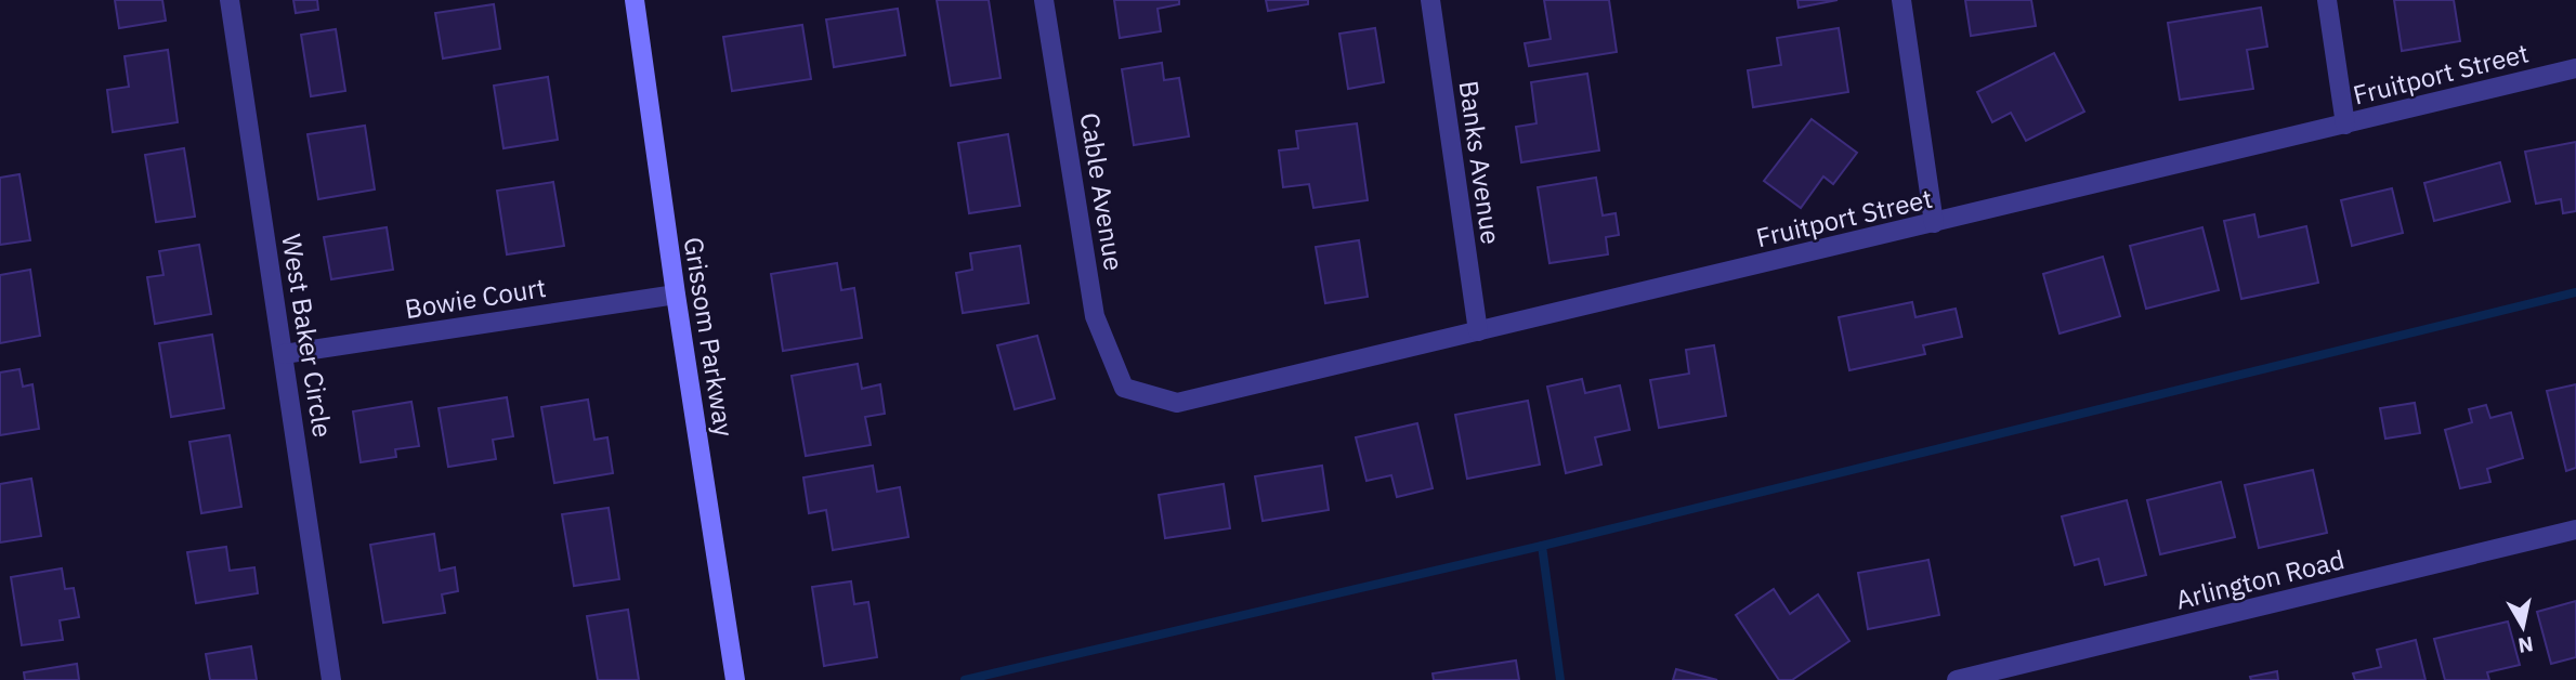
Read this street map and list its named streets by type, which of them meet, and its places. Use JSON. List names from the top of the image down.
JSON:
{
  "streets": {
    "main road": ["Grissom Parkway"],
    "street": [
      "Fruitport Street",
      "Banks Avenue",
      "Cable Avenue",
      "Bowie Court",
      "West Baker Circle",
      "Arlington Road"
    ]
  },
  "crossings": [
    ["Fruitport Street", "Banks Avenue"],
    ["Fruitport Street", "Cable Avenue"],
    ["Bowie Court", "West Baker Circle"],
    ["Bowie Court", "Grissom Parkway"]
  ],
  "north": "bottom"
}
